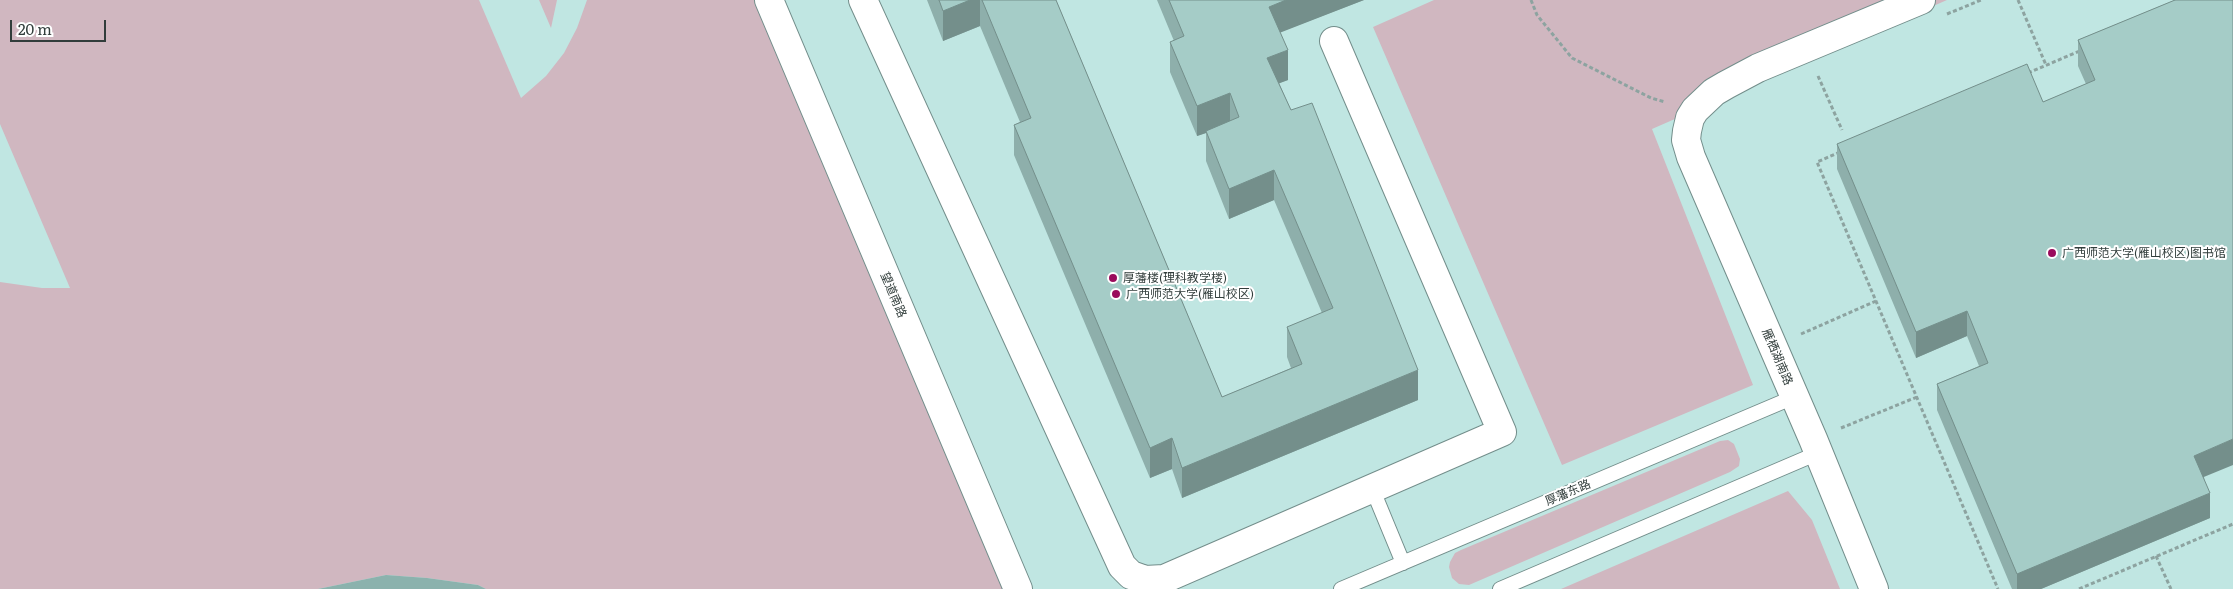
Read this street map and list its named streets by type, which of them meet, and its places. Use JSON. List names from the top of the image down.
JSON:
{
  "streets": {
    "street": ["望道南路", "雁栖湖南路"],
    "lane": ["厚藩东路"]
  },
  "crossings": [
    ["雁栖湖南路", "厚藩东路"]
  ],
  "places": ["广西师范大学(雁山校区)图书馆", "厚藩楼(理科教学楼)", "广西师范大学(雁山校区)"],
  "scale_bar": "20 m"
}
